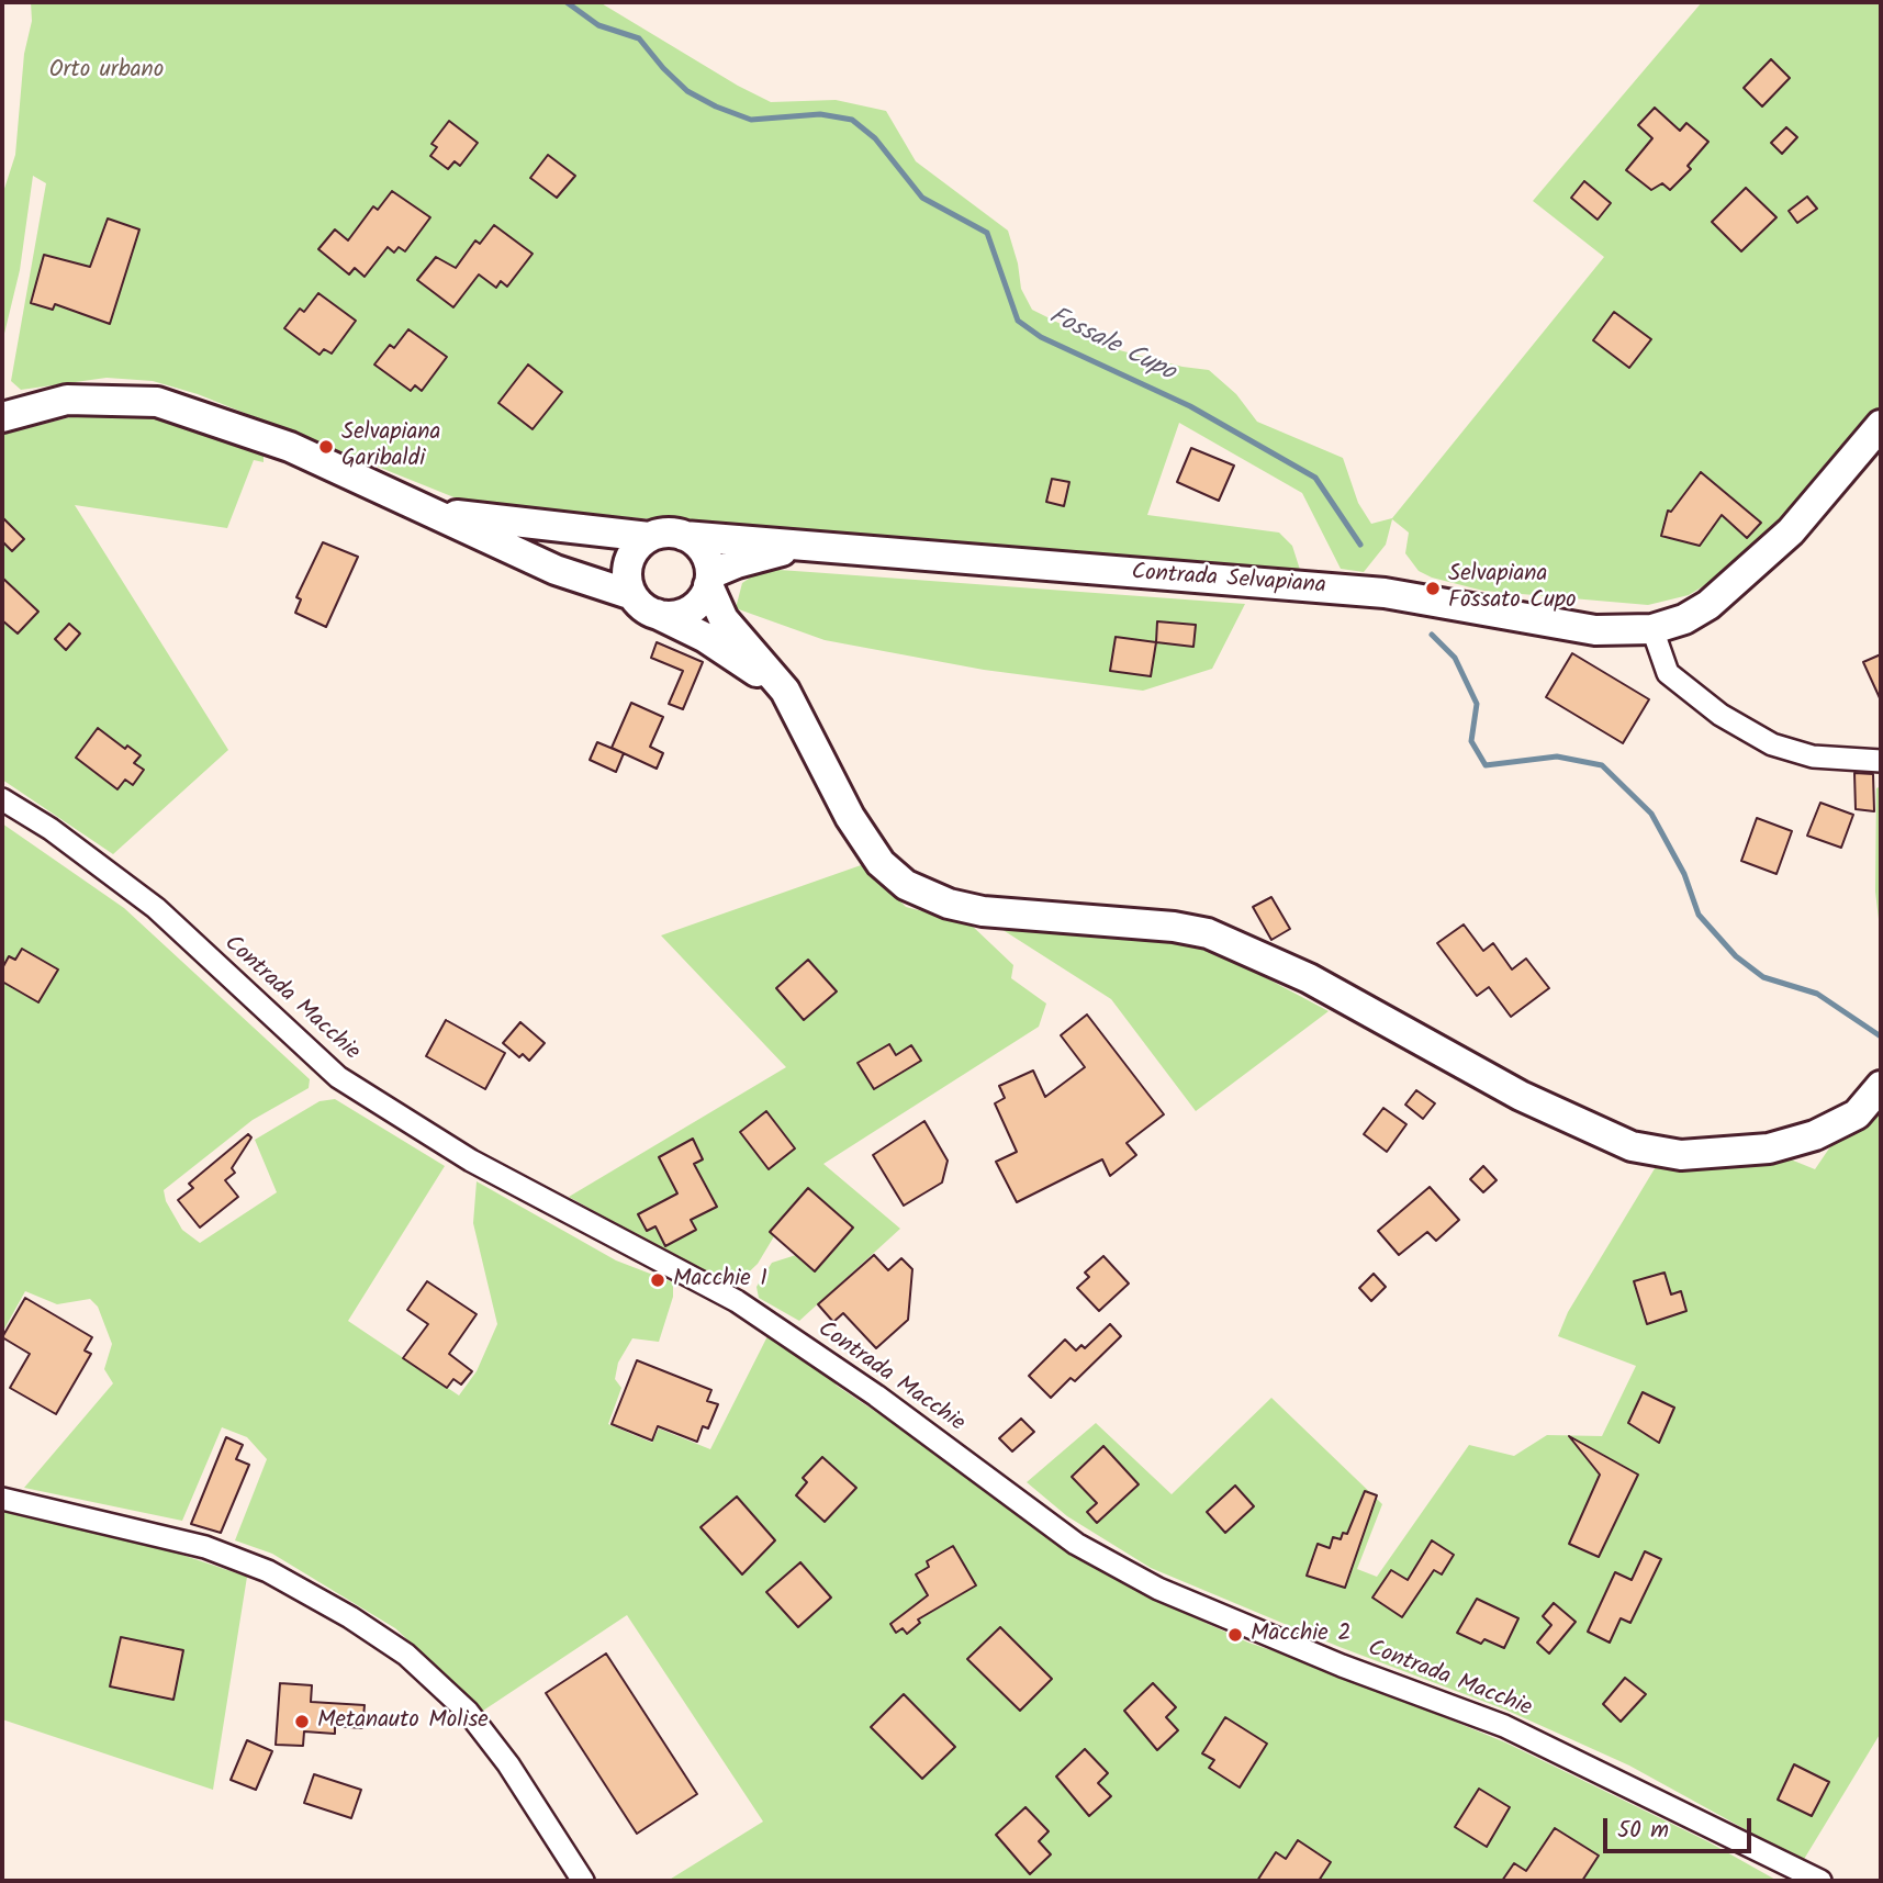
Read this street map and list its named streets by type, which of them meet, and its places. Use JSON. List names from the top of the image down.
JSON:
{
  "streets": {
    "main road": ["Contrada Selvapiana"],
    "street": ["Contrada Macchie"]
  },
  "water": ["Fossale Cupo"],
  "parks": ["Orto urbano"],
  "places": [
    "Selvapiana Garibaldi",
    "Selvapiana Fossato Cupo",
    "Macchie 1",
    "Macchie 2",
    "Metanauto Molise"
  ],
  "scale_bar": "50 m"
}
